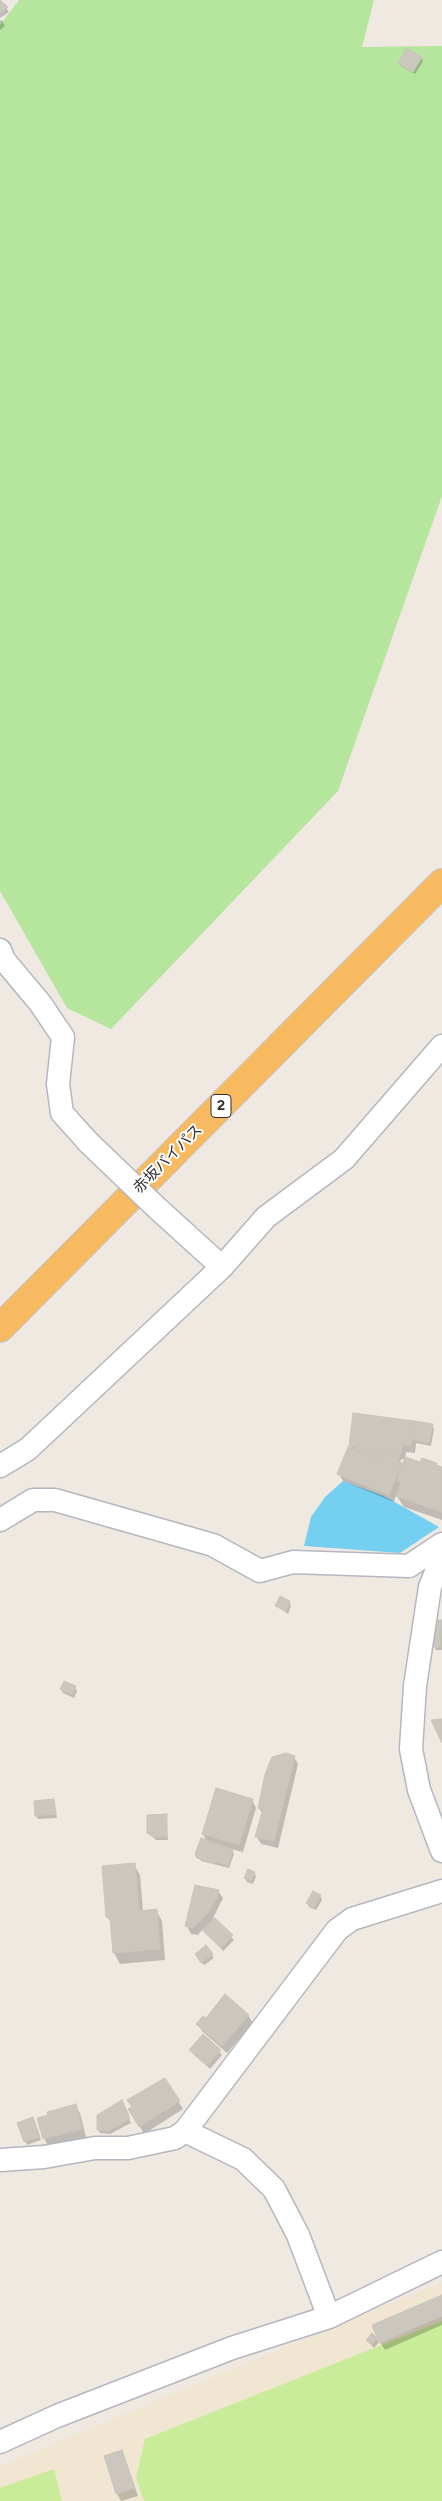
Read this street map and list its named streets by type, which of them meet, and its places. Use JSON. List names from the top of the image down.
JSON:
{
  "streets": {
    "highway": ["2", "赤坂バイパス"]
  }
}
